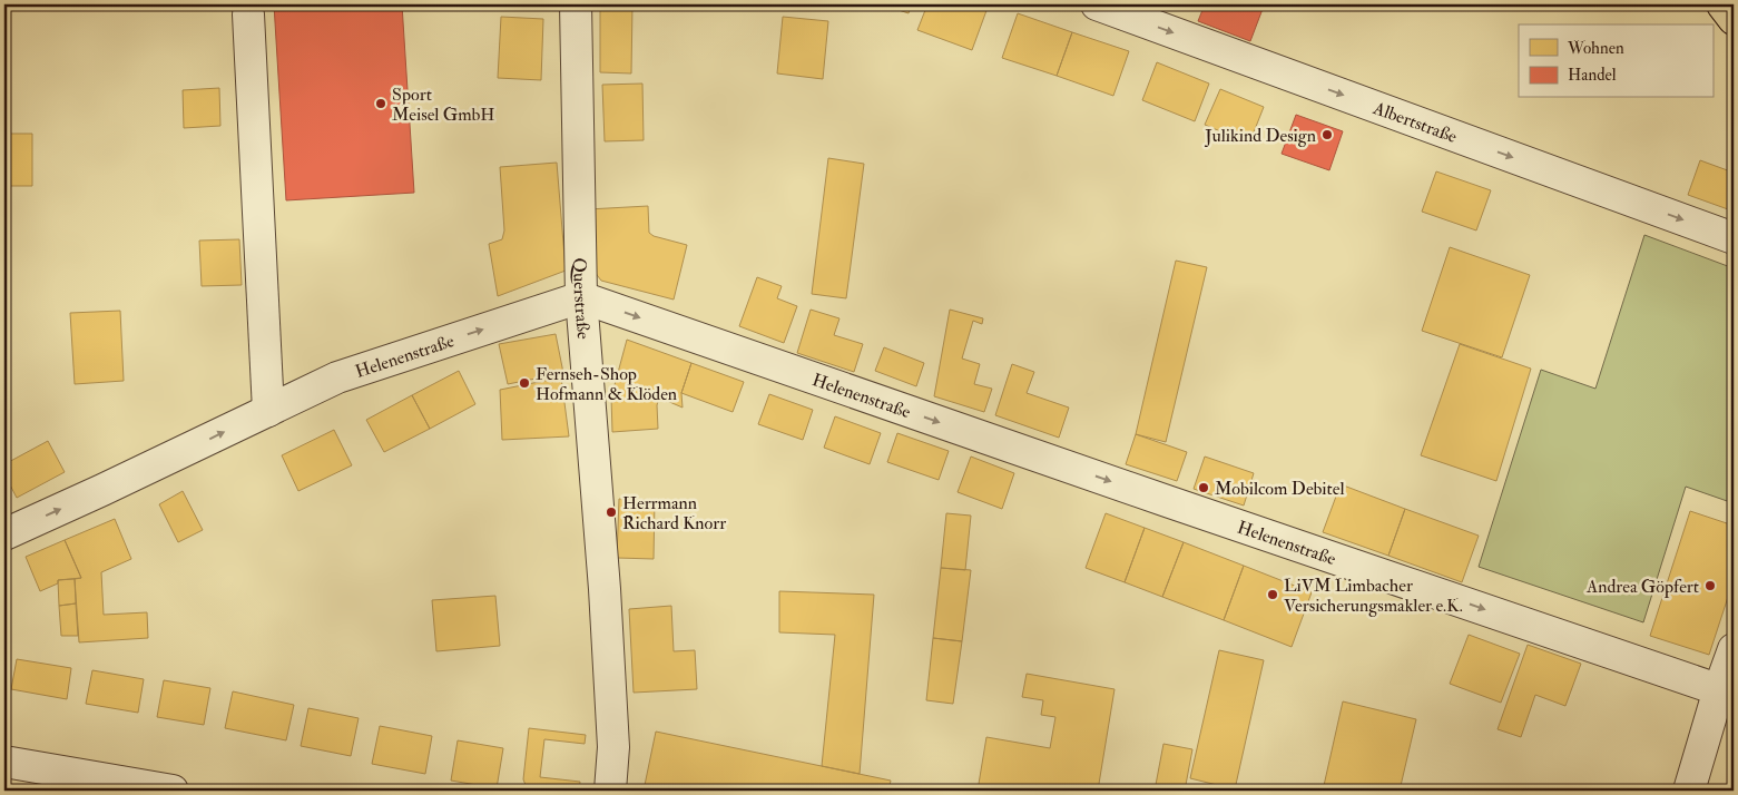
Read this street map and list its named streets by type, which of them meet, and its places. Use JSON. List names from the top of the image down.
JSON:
{
  "streets": {
    "street": ["Albertstraße", "Querstraße", "Helenenstraße"]
  },
  "crossings": [
    ["Querstraße", "Helenenstraße"]
  ],
  "one_way": ["Albertstraße", "Helenenstraße"],
  "places": [
    "Sport Meisel GmbH",
    "Julikind Design",
    "Fernseh-Shop Hofmann & Klöden",
    "Mobilcom Debitel",
    "Herrmann Richard Knorr",
    "Andrea Göpfert",
    "LiVM Limbacher Versicherungsmakler e.K."
  ],
  "legend": ["Wohnen", "Handel"]
}
